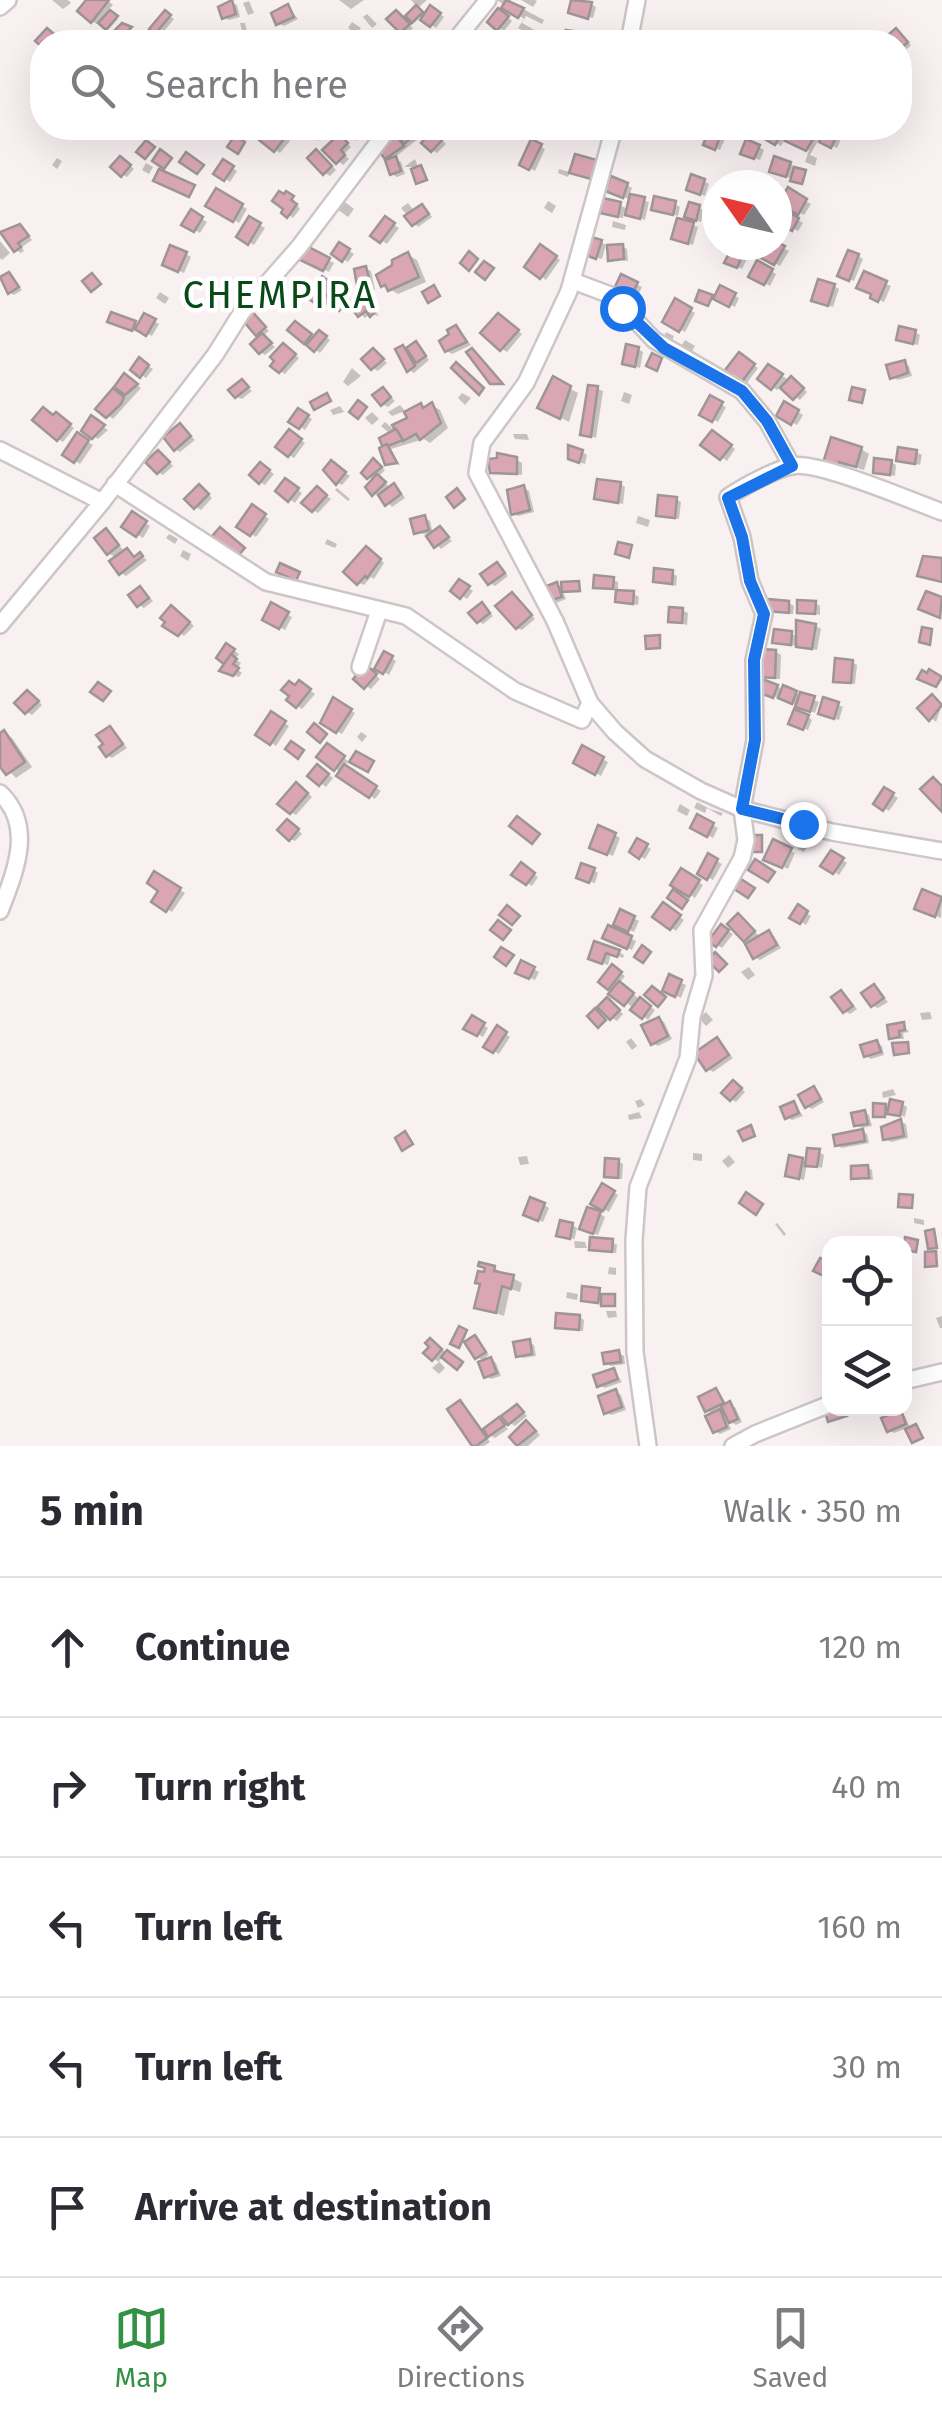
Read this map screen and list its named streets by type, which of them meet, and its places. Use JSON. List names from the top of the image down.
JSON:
{
  "districts": ["CHEMPIRA"],
  "north": "top left",
  "page": {
    "search": "Search here",
    "heading": ["5 min", "Walk · 350 m"],
    "list": [
      ["Continue", "120 m"],
      ["Turn right", "40 m"],
      ["Turn left", "160 m"],
      ["Turn left", "30 m"],
      "Arrive at destination"
    ],
    "nav": ["Map", "Directions", "Saved"]
  }
}
